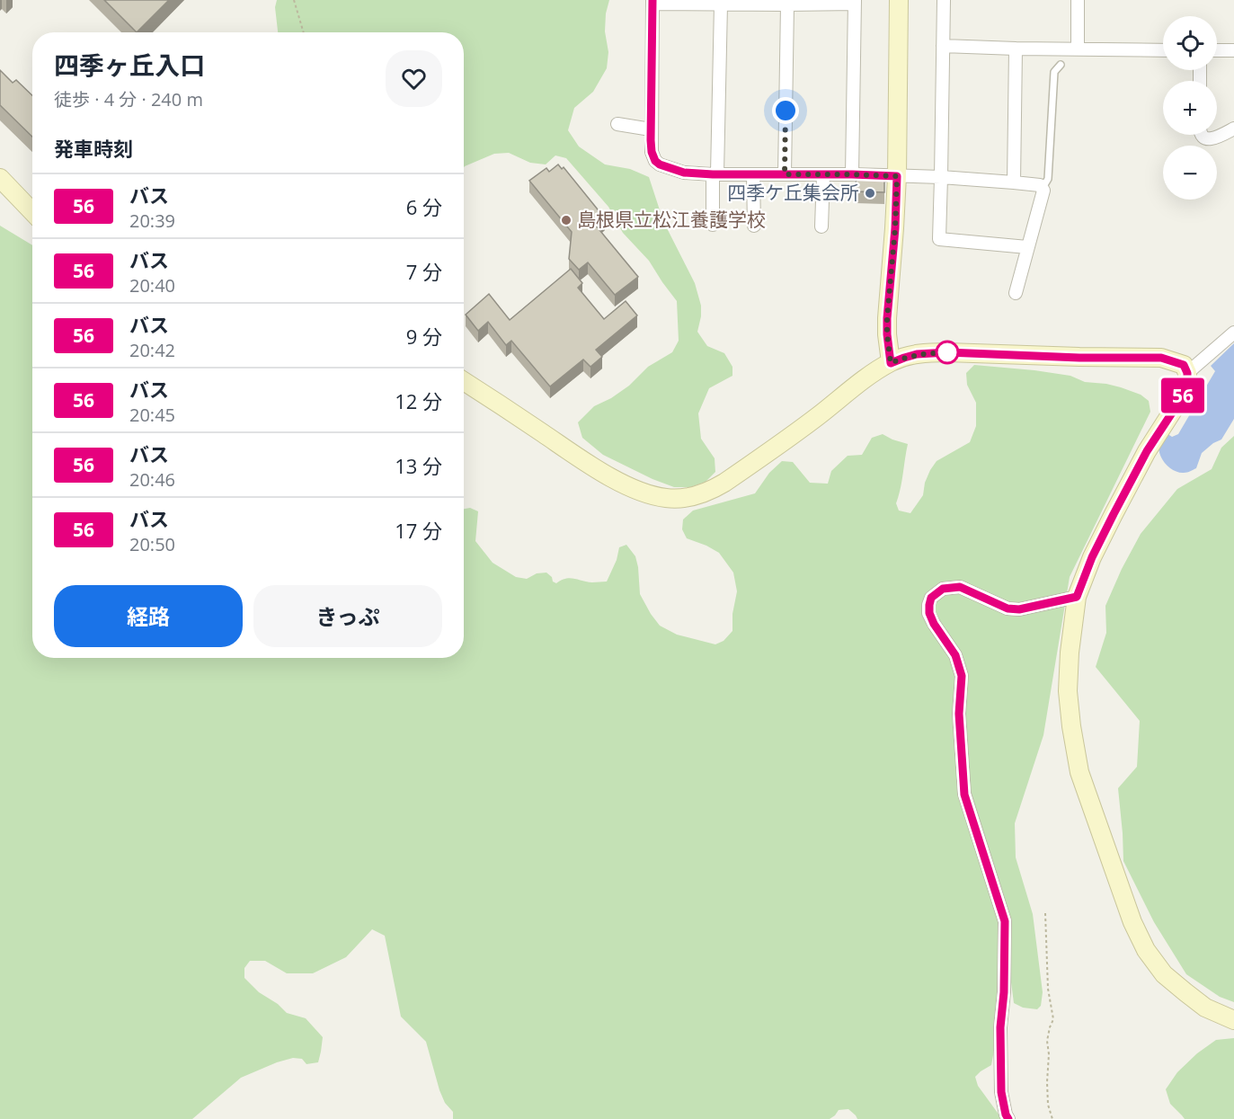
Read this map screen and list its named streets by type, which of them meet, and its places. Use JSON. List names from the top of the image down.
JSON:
{
  "places": ["四季ケ丘集会所", "島根県立松江養護学校"],
  "lines": ["bus line 56"],
  "page": {
    "on_map": "56",
    "map_buttons": ["+", "−"],
    "heading": [
      ["四季ヶ丘入口", "徒歩 · 4 分 · 240 m"],
      "発車時刻"
    ],
    "list": [
      {
        "mark": "56",
        "name": "バス",
        "note": "20:39",
        "value": "6 分"
      },
      {
        "mark": "56",
        "name": "バス",
        "note": "20:40",
        "value": "7 分"
      },
      {
        "mark": "56",
        "name": "バス",
        "note": "20:42",
        "value": "9 分"
      },
      {
        "mark": "56",
        "name": "バス",
        "note": "20:45",
        "value": "12 分"
      },
      {
        "mark": "56",
        "name": "バス",
        "note": "20:46",
        "value": "13 分"
      },
      {
        "mark": "56",
        "name": "バス",
        "note": "20:50",
        "value": "17 分"
      }
    ],
    "buttons": ["経路", "きっぷ"]
  }
}
